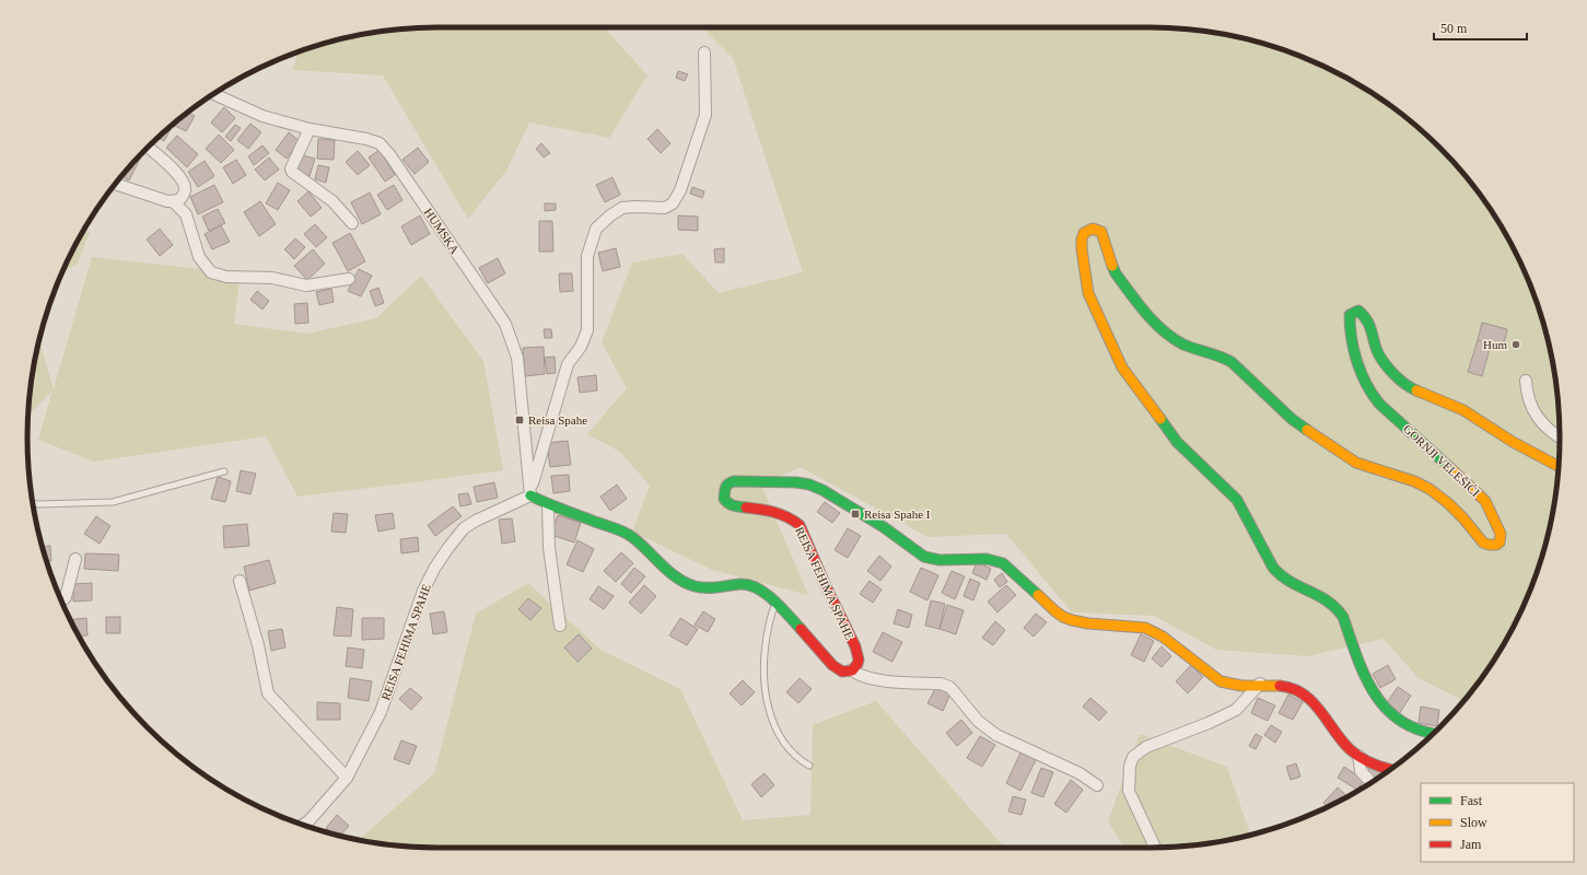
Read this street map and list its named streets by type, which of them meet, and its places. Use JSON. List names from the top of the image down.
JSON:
{
  "streets": {
    "street": ["HUMSKA", "GORNJI VELEŠIĆI", "REISA FEHIMA SPAHE"]
  },
  "crossings": [
    ["HUMSKA", "REISA FEHIMA SPAHE"]
  ],
  "places": {
    "other": ["Hum"],
    "transit": ["Reisa Spahe", "Reisa Spahe I"]
  },
  "legend": ["Fast", "Slow", "Jam"],
  "scale_bar": "50 m"
}
